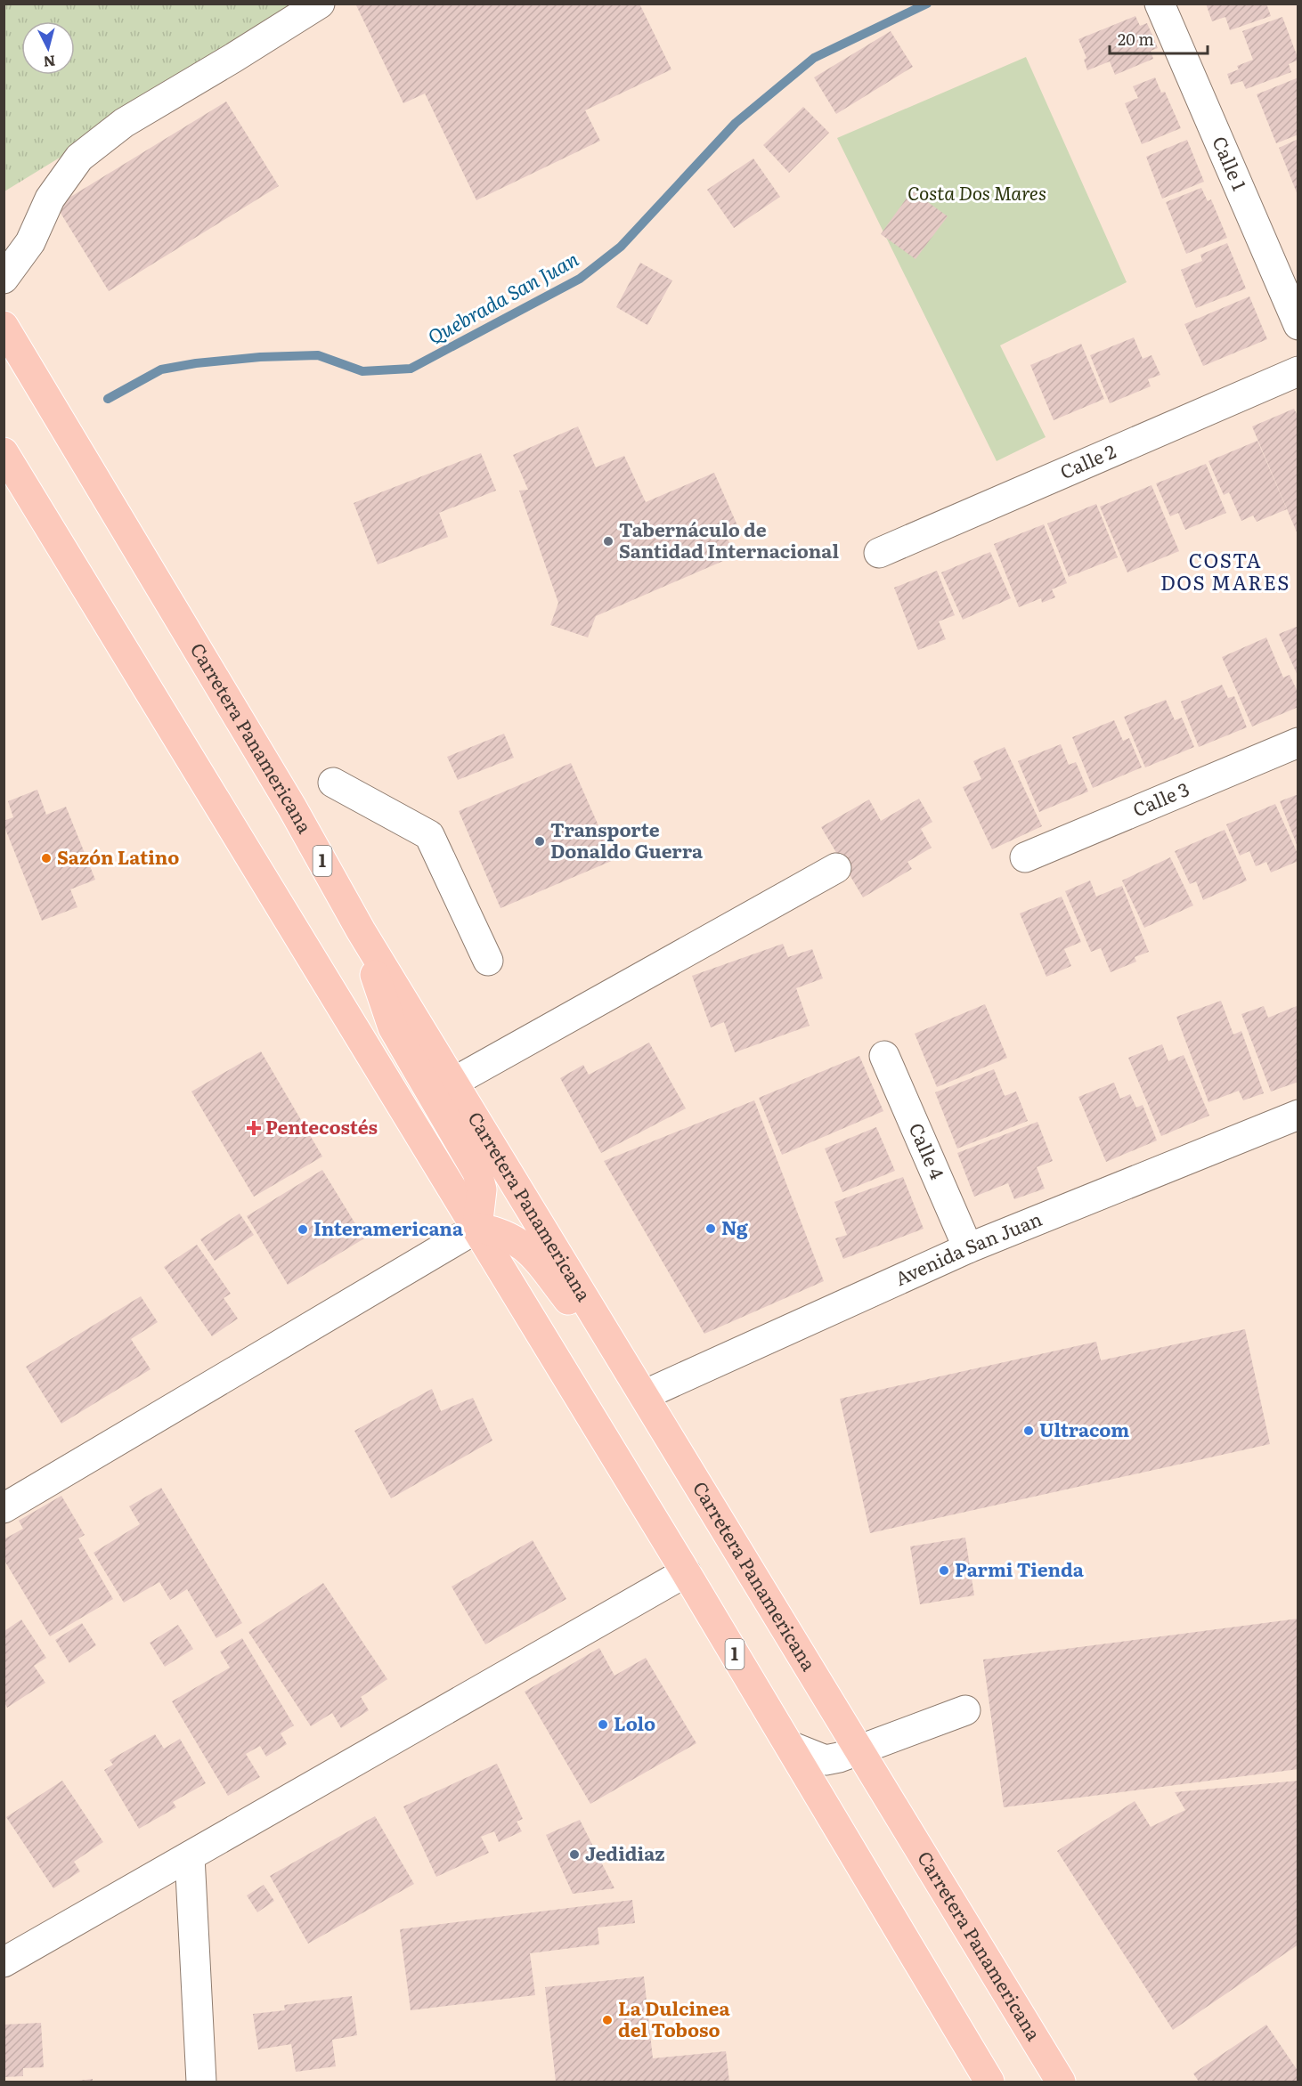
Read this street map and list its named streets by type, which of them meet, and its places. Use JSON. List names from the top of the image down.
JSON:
{
  "streets": {
    "highway": ["Carretera Panamericana", "1"],
    "street": [
      "Calle 1",
      "Calle 2",
      "Calle 3",
      "Calle 4",
      "Avenida San Juan"
    ]
  },
  "crossings": [
    ["Carretera Panamericana", "Avenida San Juan"],
    ["Calle 4", "Avenida San Juan"]
  ],
  "districts": ["COSTA DOS MARES"],
  "water": ["Quebrada San Juan"],
  "parks": ["Costa Dos Mares"],
  "places": {
    "other": [
      "Tabernáculo de Santidad Internacional",
      "Transporte Donaldo Guerra",
      "Sazón Latino",
      "Ng",
      "Interamericana",
      "Ultracom",
      "Parmi Tienda",
      "Lolo",
      "Jedidiaz",
      "La Dulcinea del Toboso"
    ],
    "health": ["Pentecostés"]
  },
  "scale_bar": "20 m",
  "north": "bottom"
}
